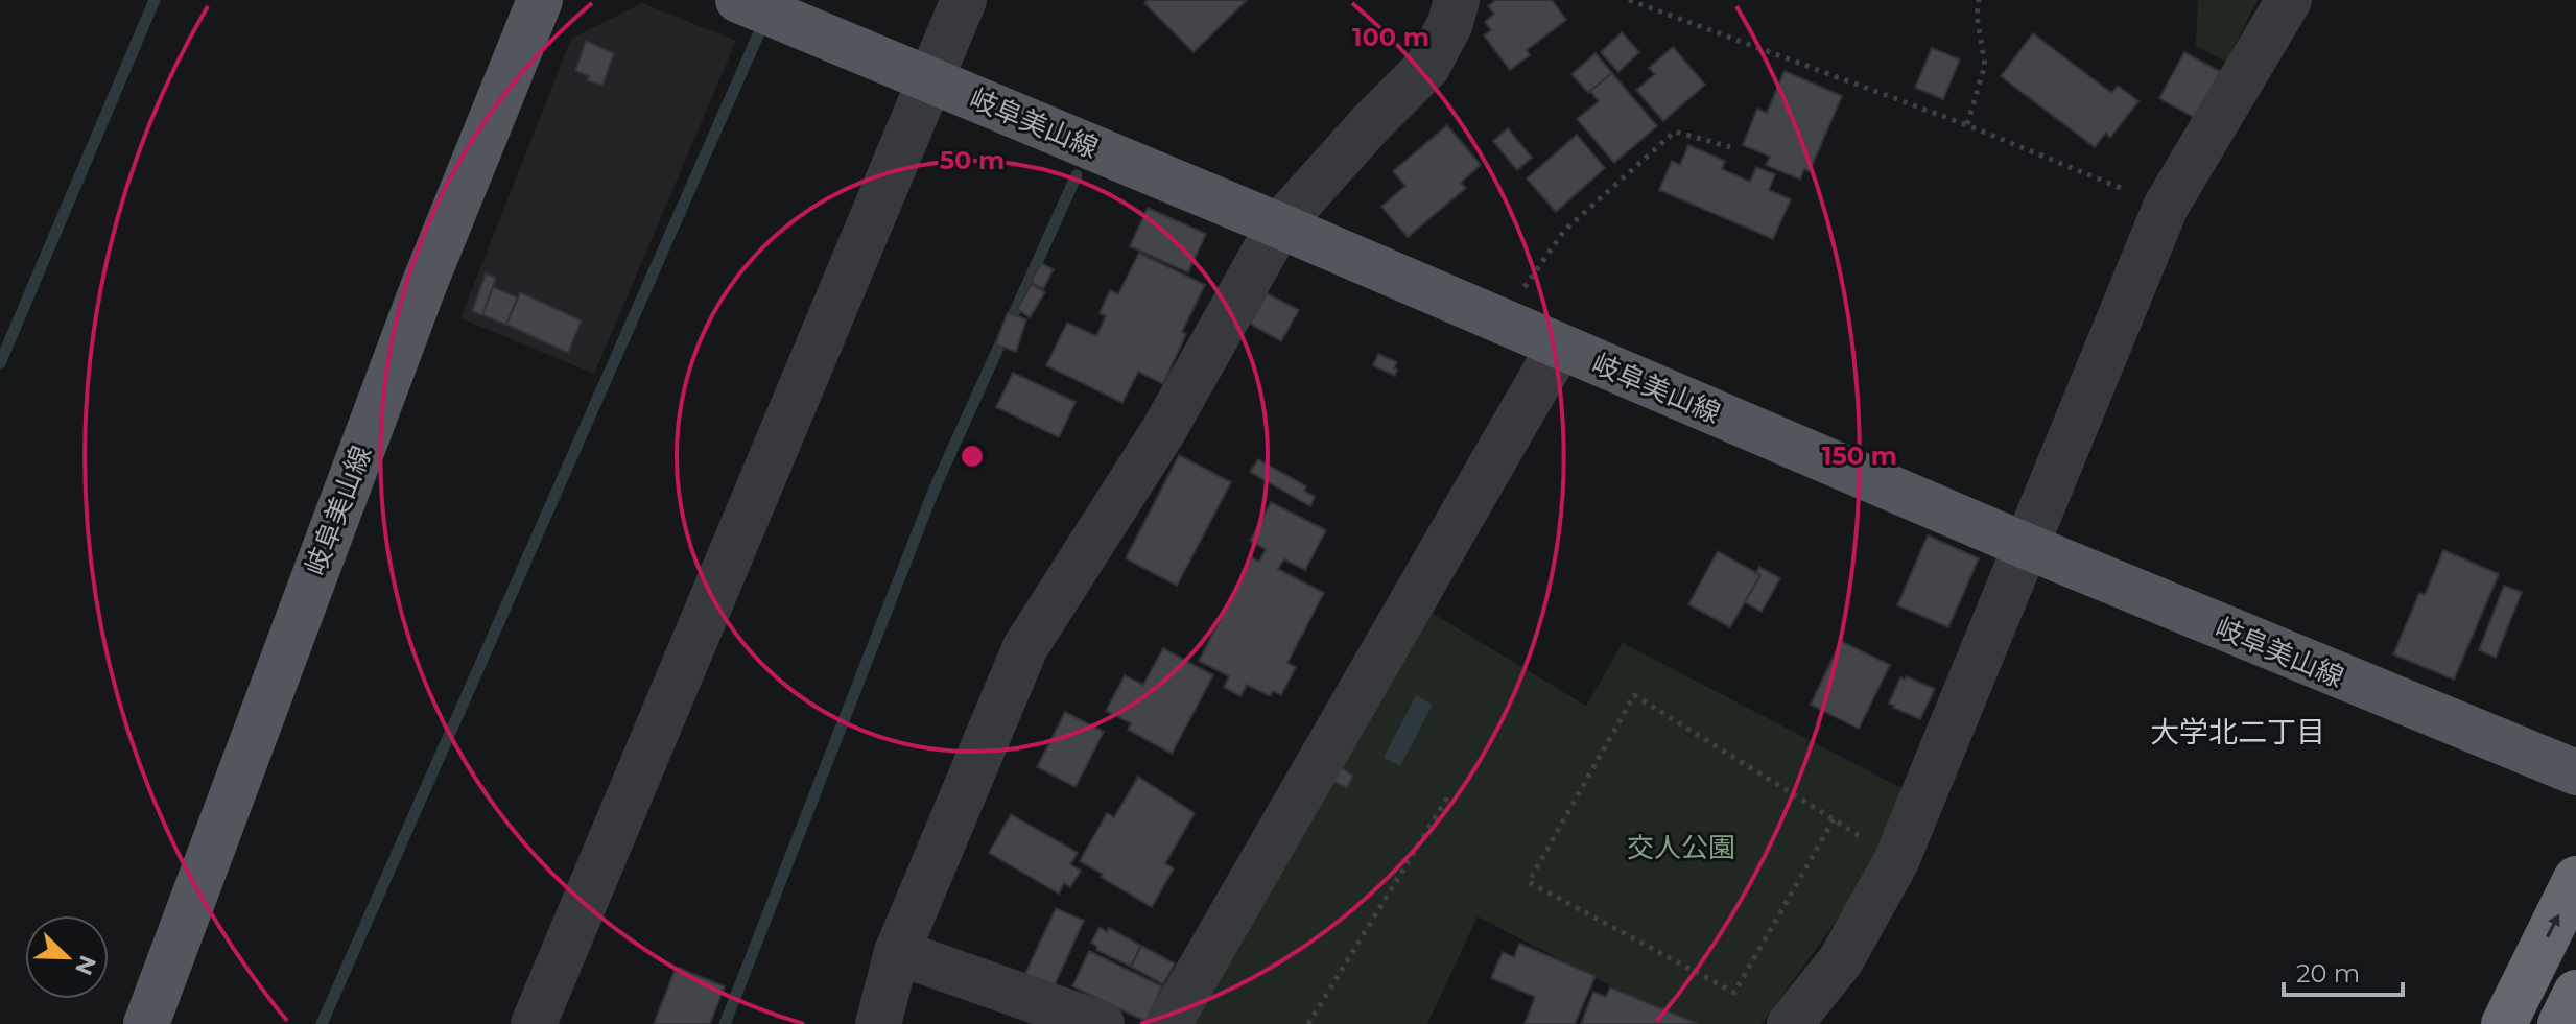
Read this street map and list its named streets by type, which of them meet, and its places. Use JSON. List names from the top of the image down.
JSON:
{
  "streets": {
    "main road": ["岐阜美山線"]
  },
  "districts": ["大学北二丁目"],
  "parks": ["交人公園"],
  "scale_bar": "20 m",
  "north": "bottom right",
  "rings": ["100 m", "50 m", "150 m"]
}
